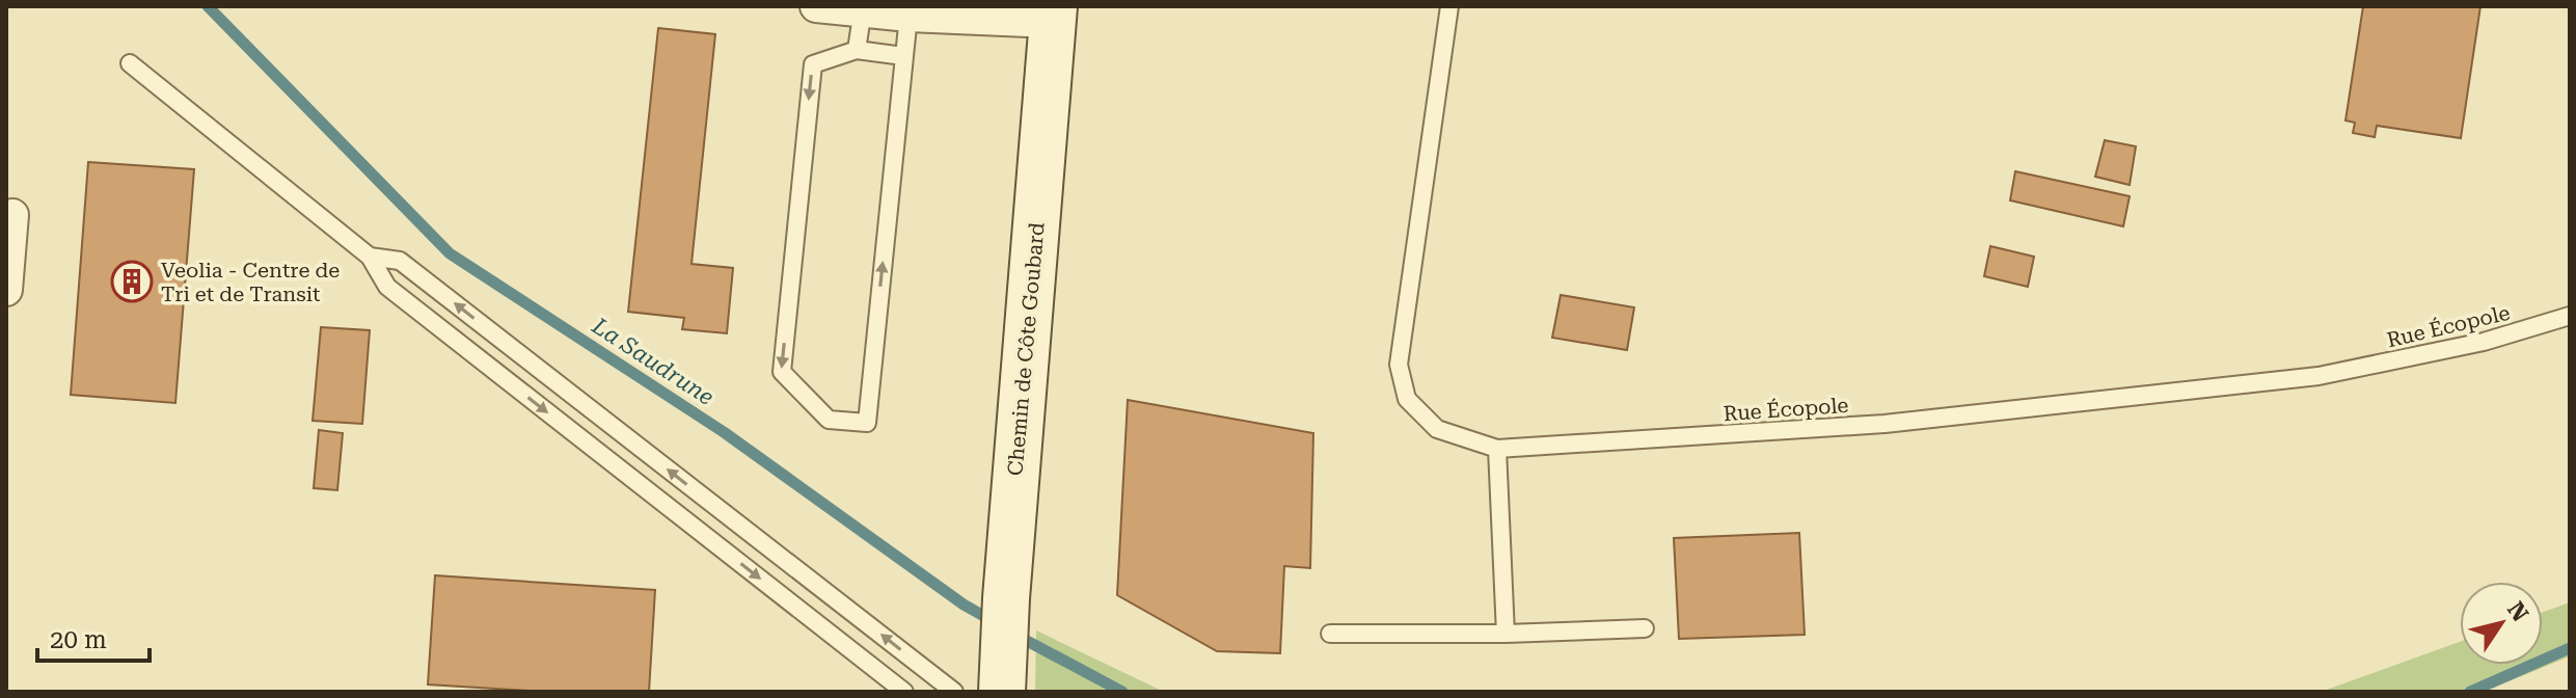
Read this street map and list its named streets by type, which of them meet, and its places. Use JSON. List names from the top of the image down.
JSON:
{
  "streets": {
    "main road": ["Chemin de Côte Goubard"],
    "lane": ["Rue Écopole"]
  },
  "water": ["La Saudrune"],
  "places": {
    "building": ["Veolia - Centre de Tri et de Transit"]
  },
  "scale_bar": "20 m",
  "north": "top right"
}
